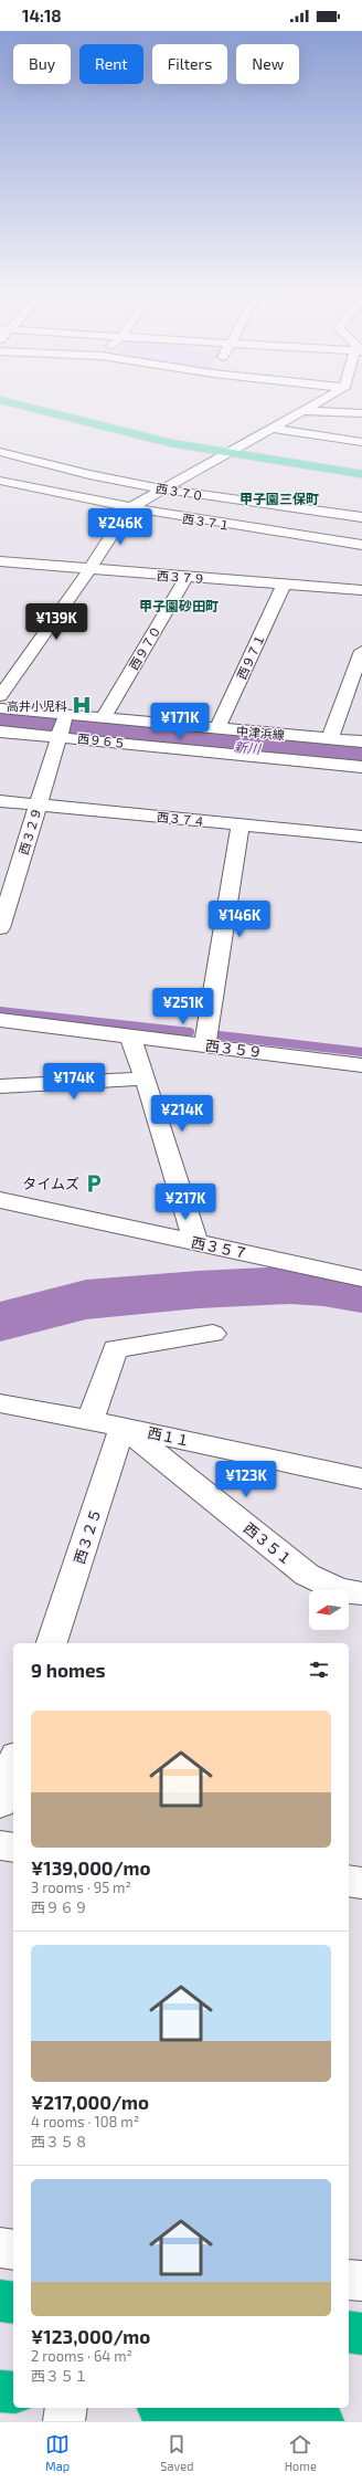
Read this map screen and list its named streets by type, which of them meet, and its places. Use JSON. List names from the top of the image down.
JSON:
{
  "streets": {
    "street": [
      "西３７０",
      "西３７１",
      "西３７９",
      "西９７０",
      "西９７１",
      "中津浜線",
      "西９６５",
      "西３７４",
      "西３２９",
      "西３５９",
      "西３５７",
      "西１１",
      "西３２５",
      "西３５１"
    ]
  },
  "crossings": [
    ["西３７９", "西９７０"],
    ["西３７９", "西９７１"],
    ["西９７０", "中津浜線"],
    ["西９７１", "中津浜線"],
    ["中津浜線", "西９６５"],
    ["中津浜線", "西３２９"],
    ["西９６５", "西３２９"],
    ["西３７４", "西３２９"],
    ["西１１", "西３２５"],
    ["西１１", "西３５１"],
    ["西３２５", "西３５１"]
  ],
  "districts": ["甲子園三保町", "甲子園砂田町"],
  "water": ["新川"],
  "places": {
    "hospital": ["高井小児科"],
    "parking": ["タイムズ"]
  },
  "north": "left",
  "page": {
    "status": "14:18",
    "chip": [
      "Buy",
      "Rent",
      "Filters",
      "New"
    ],
    "price": [
      "¥246K",
      "¥139K",
      "¥171K",
      "¥146K",
      "¥251K",
      "¥174K",
      "¥214K",
      "¥217K",
      "¥123K"
    ],
    "heading": "9 homes",
    "list": [
      {
        "name": "¥139,000/mo",
        "note": "3 rooms · 95 m² · 西９６９"
      },
      {
        "name": "¥217,000/mo",
        "note": "4 rooms · 108 m² · 西３５８"
      },
      {
        "name": "¥123,000/mo",
        "note": "2 rooms · 64 m² · 西３５１"
      }
    ],
    "tabs": ["Map", "Saved", "Home"]
  }
}
